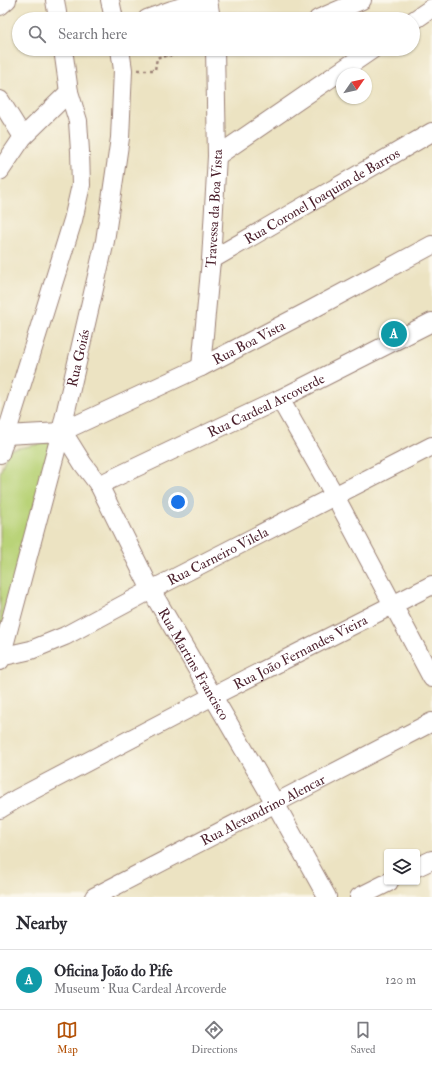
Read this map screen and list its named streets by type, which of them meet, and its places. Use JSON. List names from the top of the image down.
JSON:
{
  "streets": {
    "street": [
      "Rua Coronel Joaquim de Barros",
      "Travessa da Boa Vista",
      "Rua Boa Vista",
      "Rua Goiás",
      "Rua Cardeal Arcoverde",
      "Rua Carneiro Vilela",
      "Rua João Fernandes Vieira",
      "Rua Martins Francisco",
      "Rua Alexandrino Alencar"
    ]
  },
  "crossings": [
    ["Rua Coronel Joaquim de Barros", "Travessa da Boa Vista"],
    ["Travessa da Boa Vista", "Rua Boa Vista"],
    ["Rua Boa Vista", "Rua Goiás"],
    ["Rua Boa Vista", "Rua Martins Francisco"],
    ["Rua Goiás", "Rua Carneiro Vilela"],
    ["Rua Goiás", "Rua Martins Francisco"],
    ["Rua Cardeal Arcoverde", "Rua Martins Francisco"],
    ["Rua Carneiro Vilela", "Rua Martins Francisco"],
    ["Rua João Fernandes Vieira", "Rua Martins Francisco"],
    ["Rua Martins Francisco", "Rua Alexandrino Alencar"]
  ],
  "north": "top right",
  "page": {
    "search": "Search here",
    "pins": "A",
    "heading": "Nearby",
    "list": [
      {
        "mark": "A",
        "name": "Oficina João do Pife",
        "note": "Museum · Rua Cardeal Arcoverde",
        "value": "120 m"
      }
    ],
    "nav": ["Map", "Directions", "Saved"]
  }
}
